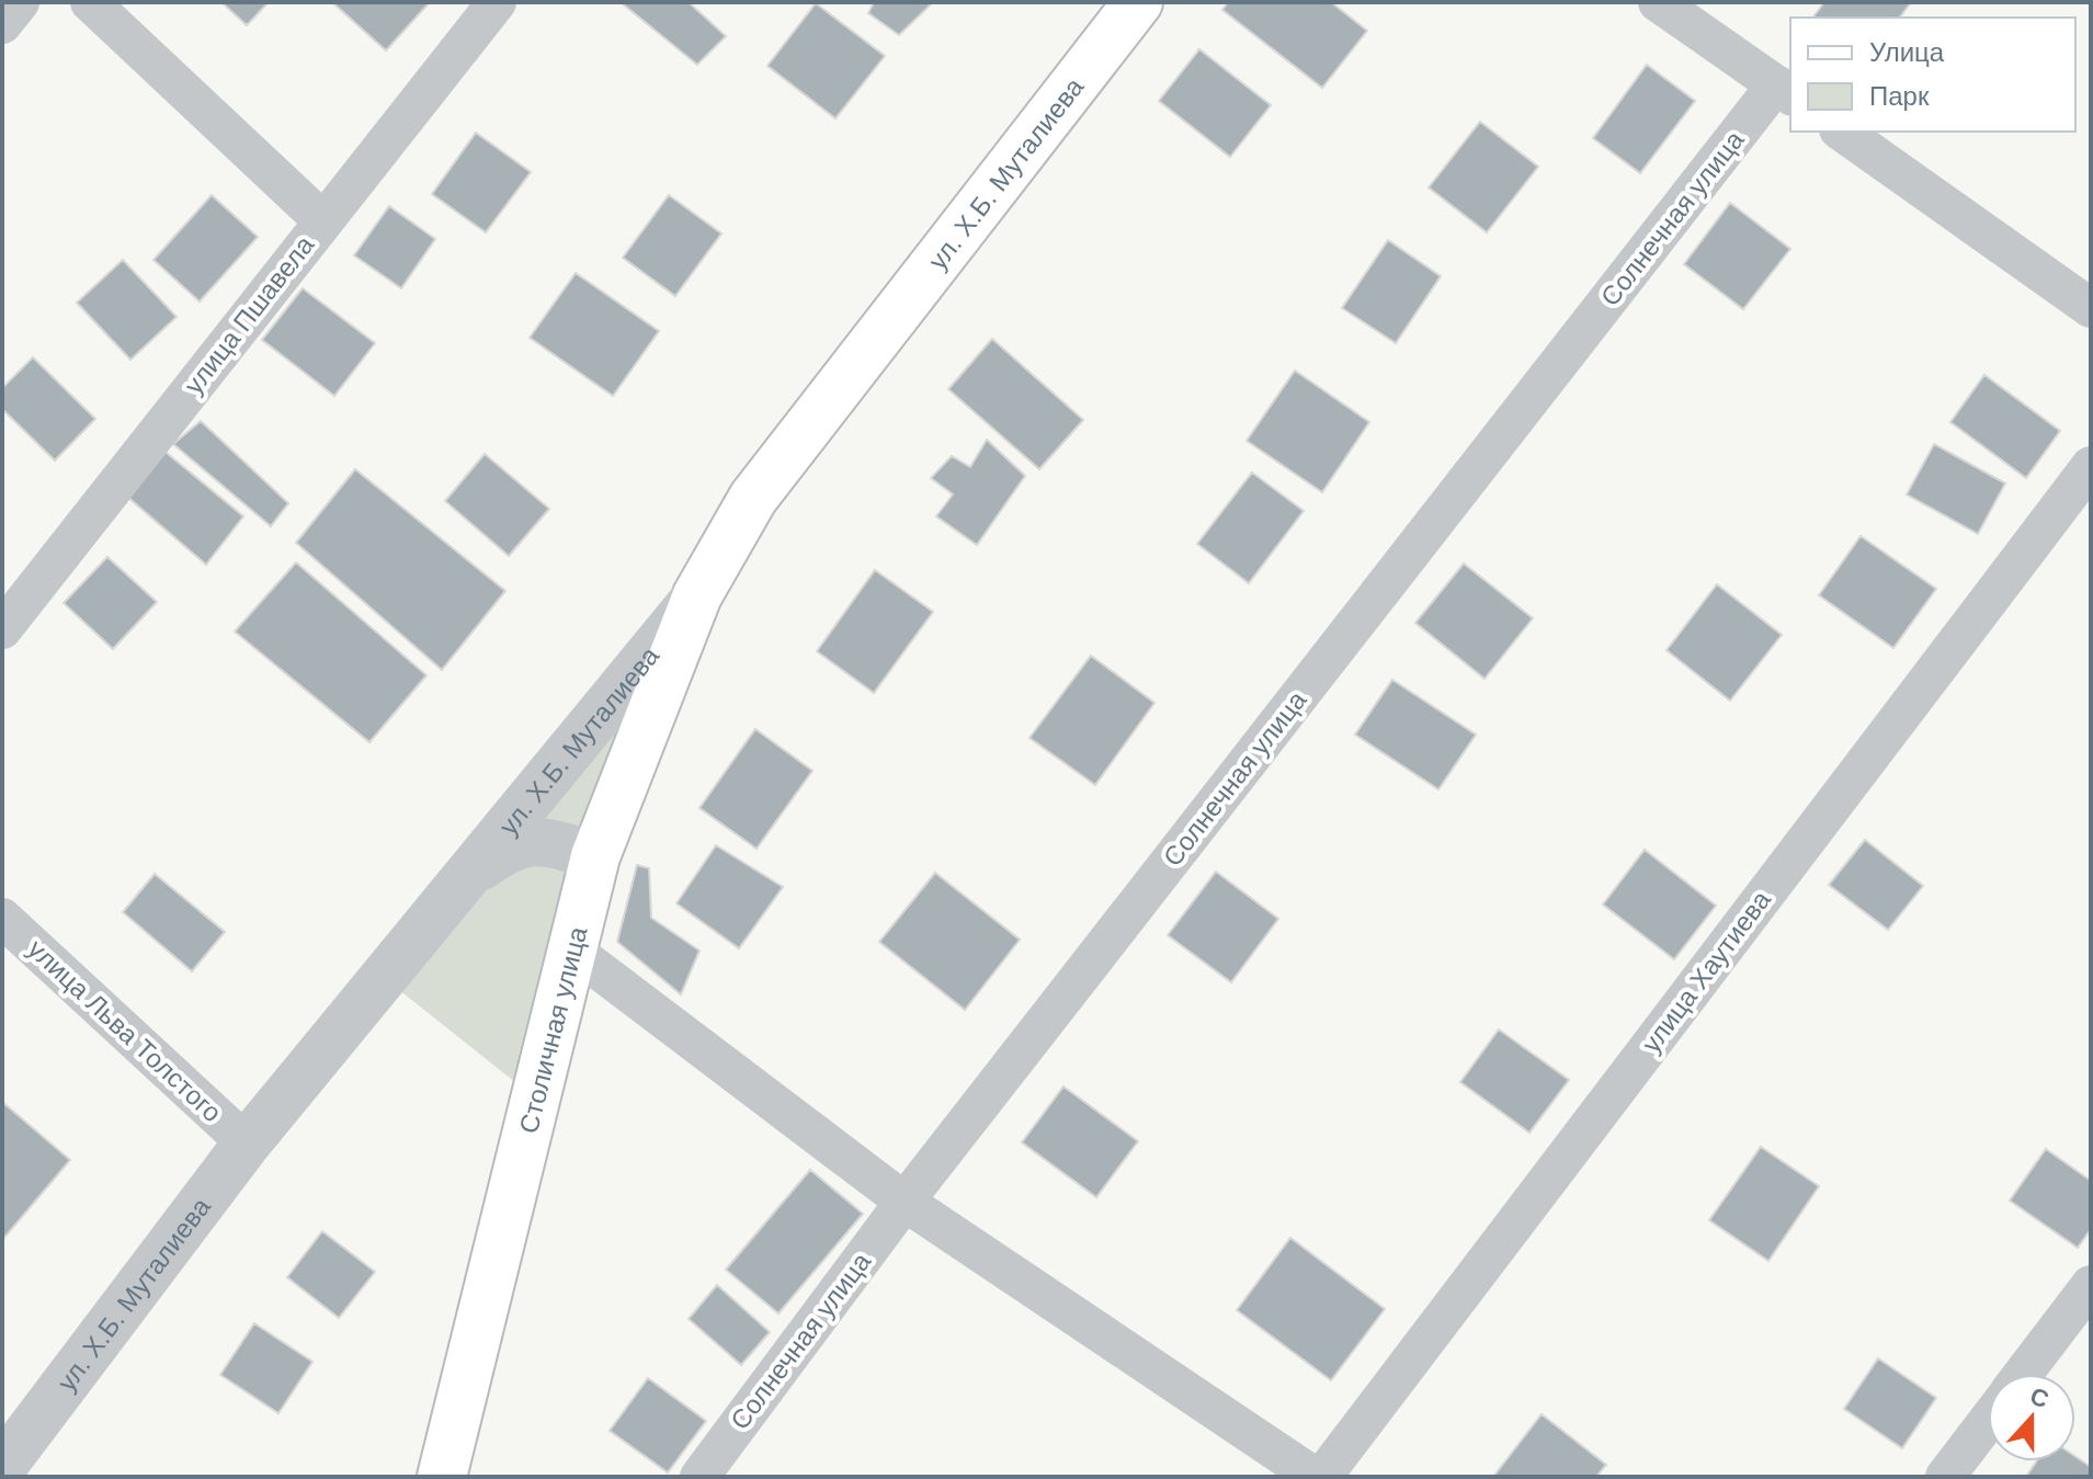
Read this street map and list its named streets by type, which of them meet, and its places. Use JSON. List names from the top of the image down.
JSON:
{
  "streets": {
    "main road": ["ул. Х.Б. Муталиева", "Столичная улица"],
    "street": [
      "Солнечная улица",
      "улица Пшавела",
      "улица Хаутиева",
      "улица Льва Толстого"
    ]
  },
  "crossings": [
    ["ул. Х.Б. Муталиева", "улица Льва Толстого"],
    ["ул. Х.Б. Муталиева", "Столичная улица"]
  ],
  "legend": ["Улица", "Парк"],
  "north": "top"
}
